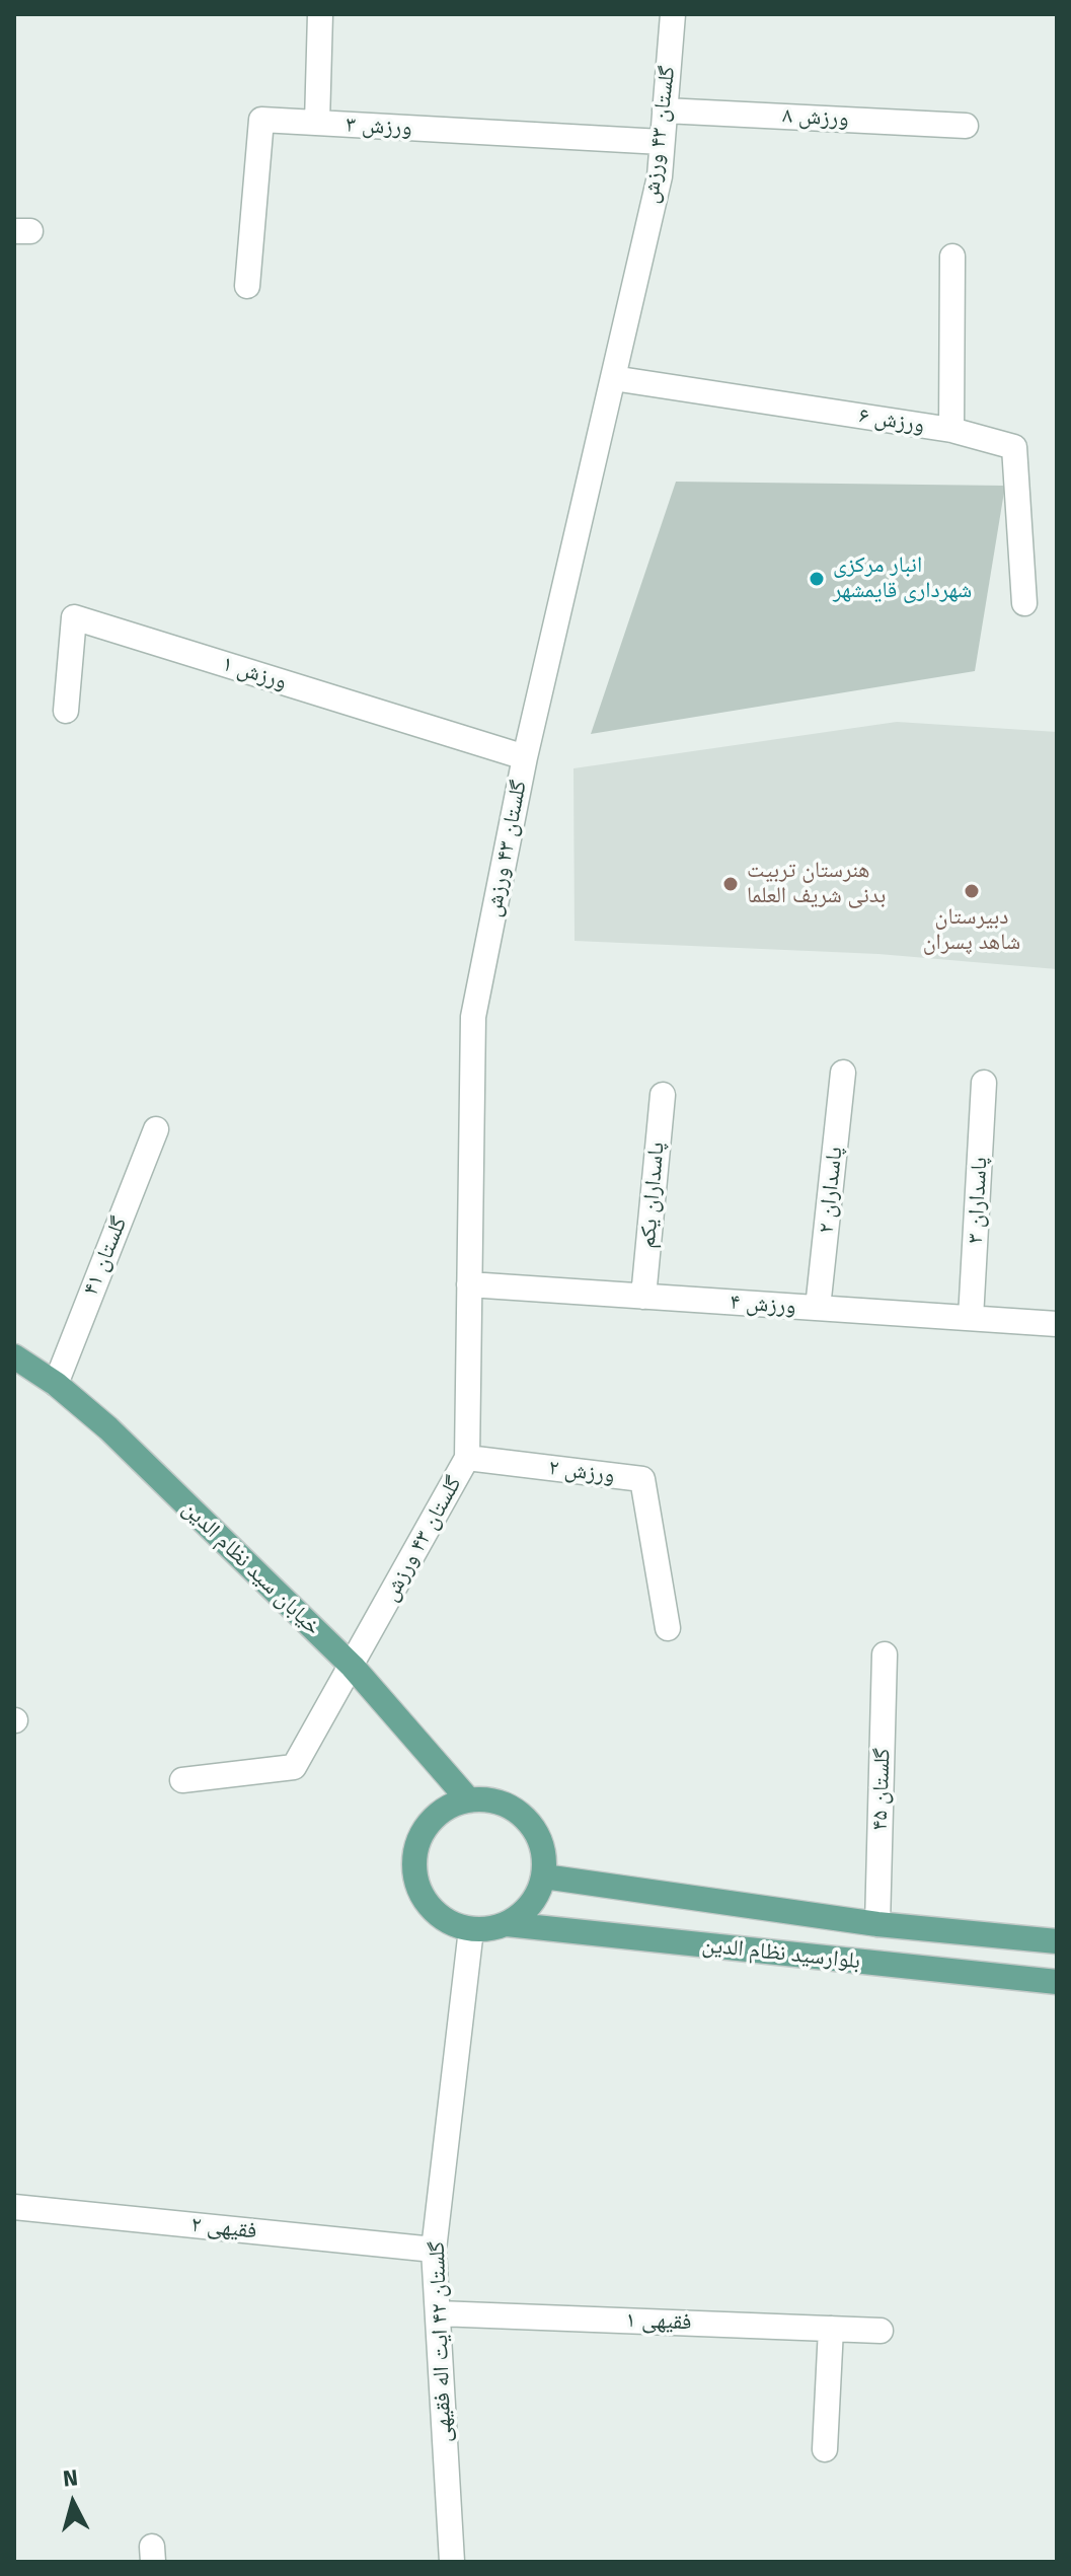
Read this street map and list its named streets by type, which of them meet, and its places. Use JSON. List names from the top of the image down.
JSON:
{
  "streets": {
    "main road": ["خیابان سید نظام الدین", "بلوارسید نظام الدین"],
    "street": [
      "ورزش ۸",
      "ورزش ۳",
      "گلستان ۴۳ ورزش",
      "ورزش ۶",
      "ورزش ۱",
      "پاسداران ۲",
      "پاسداران یکم",
      "پاسداران ۳",
      "گلستان ۴۱",
      "ورزش ۴",
      "ورزش ۲",
      "گلستان ۴۵",
      "فقیهی ۲",
      "فقیهی ۱",
      "گلستان ۴۲ ایت اله فقیهی"
    ]
  },
  "crossings": [
    ["ورزش ۸", "گلستان ۴۳ ورزش"],
    ["ورزش ۳", "گلستان ۴۳ ورزش"],
    ["گلستان ۴۳ ورزش", "ورزش ۶"],
    ["گلستان ۴۳ ورزش", "ورزش ۱"],
    ["گلستان ۴۳ ورزش", "ورزش ۴"],
    ["گلستان ۴۳ ورزش", "ورزش ۲"],
    ["گلستان ۴۳ ورزش", "خیابان سید نظام الدین"],
    ["پاسداران ۲", "ورزش ۴"],
    ["پاسداران یکم", "ورزش ۴"],
    ["پاسداران ۳", "ورزش ۴"],
    ["گلستان ۴۱", "خیابان سید نظام الدین"],
    ["خیابان سید نظام الدین", "بلوارسید نظام الدین"],
    ["خیابان سید نظام الدین", "گلستان ۴۲ ایت اله فقیهی"],
    ["گلستان ۴۵", "بلوارسید نظام الدین"],
    ["بلوارسید نظام الدین", "گلستان ۴۲ ایت اله فقیهی"],
    ["فقیهی ۲", "گلستان ۴۲ ایت اله فقیهی"],
    ["فقیهی ۱", "گلستان ۴۲ ایت اله فقیهی"]
  ],
  "places": ["انبار مرکزی شهرداری قایمشهر", "هنرستان تربیت بدنی شریف العلما", "دبیرستان شاهد پسران"],
  "north": "top"
}
